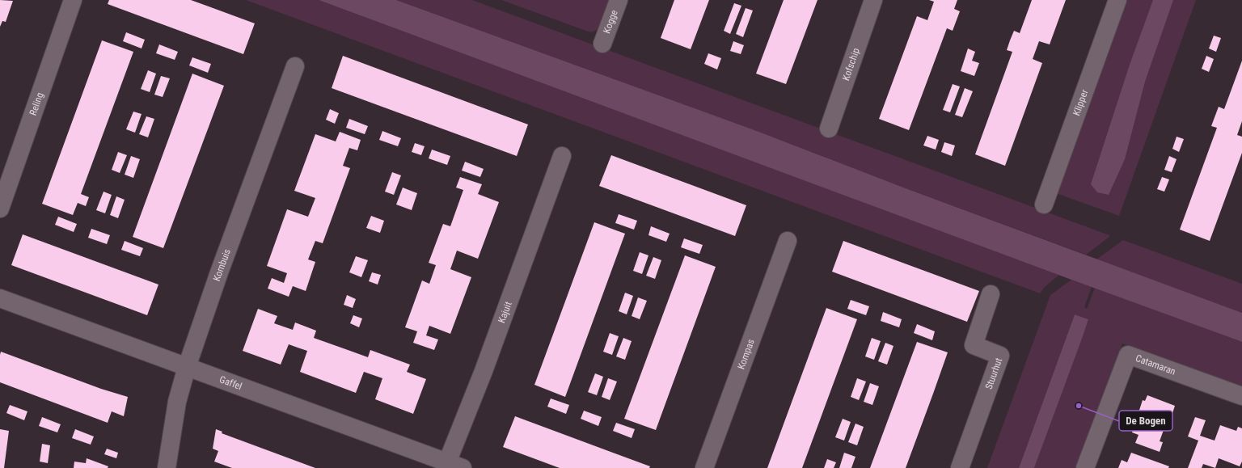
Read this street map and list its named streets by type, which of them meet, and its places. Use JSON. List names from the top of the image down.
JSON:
{
  "streets": {
    "street": [
      "Kogge",
      "Kofschip",
      "Klipper",
      "Reling",
      "Kombuis",
      "Kajuit",
      "Kompas",
      "Catamaran",
      "Stuurhut",
      "Gaffel"
    ]
  },
  "crossings": [
    ["Kombuis", "Gaffel"],
    ["Kajuit", "Gaffel"]
  ],
  "places": ["De Bogen"]
}
